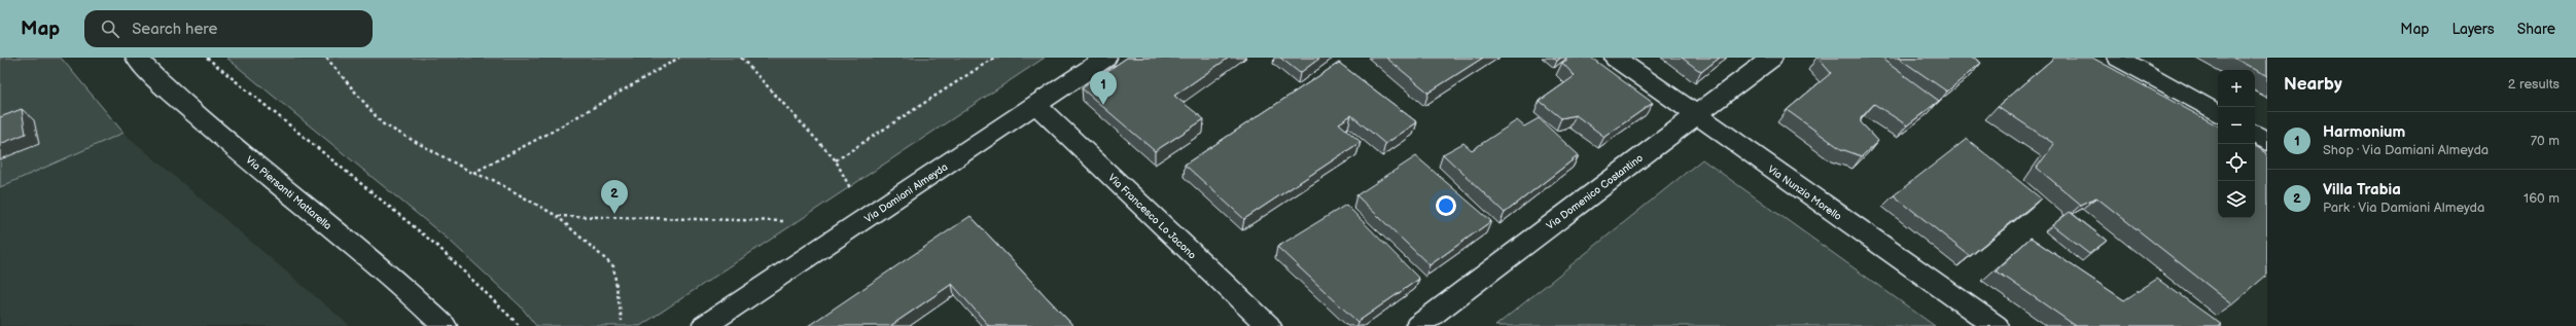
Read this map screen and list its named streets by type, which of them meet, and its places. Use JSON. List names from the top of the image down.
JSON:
{
  "streets": {
    "street": [
      "Via Domenico Costantino",
      "Via Piersanti Mattarella",
      "Via Damiani Almeyda",
      "Via Nunzio Morello",
      "Via Francesco Lo Jacono"
    ]
  },
  "crossings": [
    ["Via Domenico Costantino", "Via Nunzio Morello"],
    ["Via Damiani Almeyda", "Via Francesco Lo Jacono"]
  ],
  "page": {
    "header": "Map",
    "search": "Search here",
    "nav": ["Map", "Layers", "Share"],
    "heading": ["Nearby", "2 results"],
    "map_buttons": ["+", "−"],
    "pins": ["1", "2"],
    "list": [
      {
        "mark": "1",
        "name": "Harmonium",
        "note": "Shop · Via Damiani Almeyda",
        "value": "70 m"
      },
      {
        "mark": "2",
        "name": "Villa Trabia",
        "note": "Park · Via Damiani Almeyda",
        "value": "160 m"
      }
    ]
  }
}
